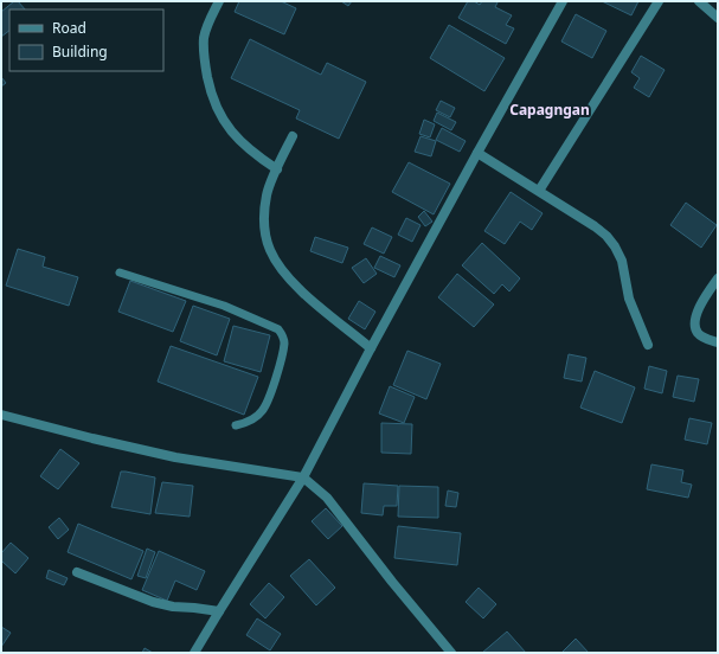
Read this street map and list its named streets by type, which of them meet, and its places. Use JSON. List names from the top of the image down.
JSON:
{
  "districts": ["Capagngan"],
  "legend": ["Road", "Building"]
}
